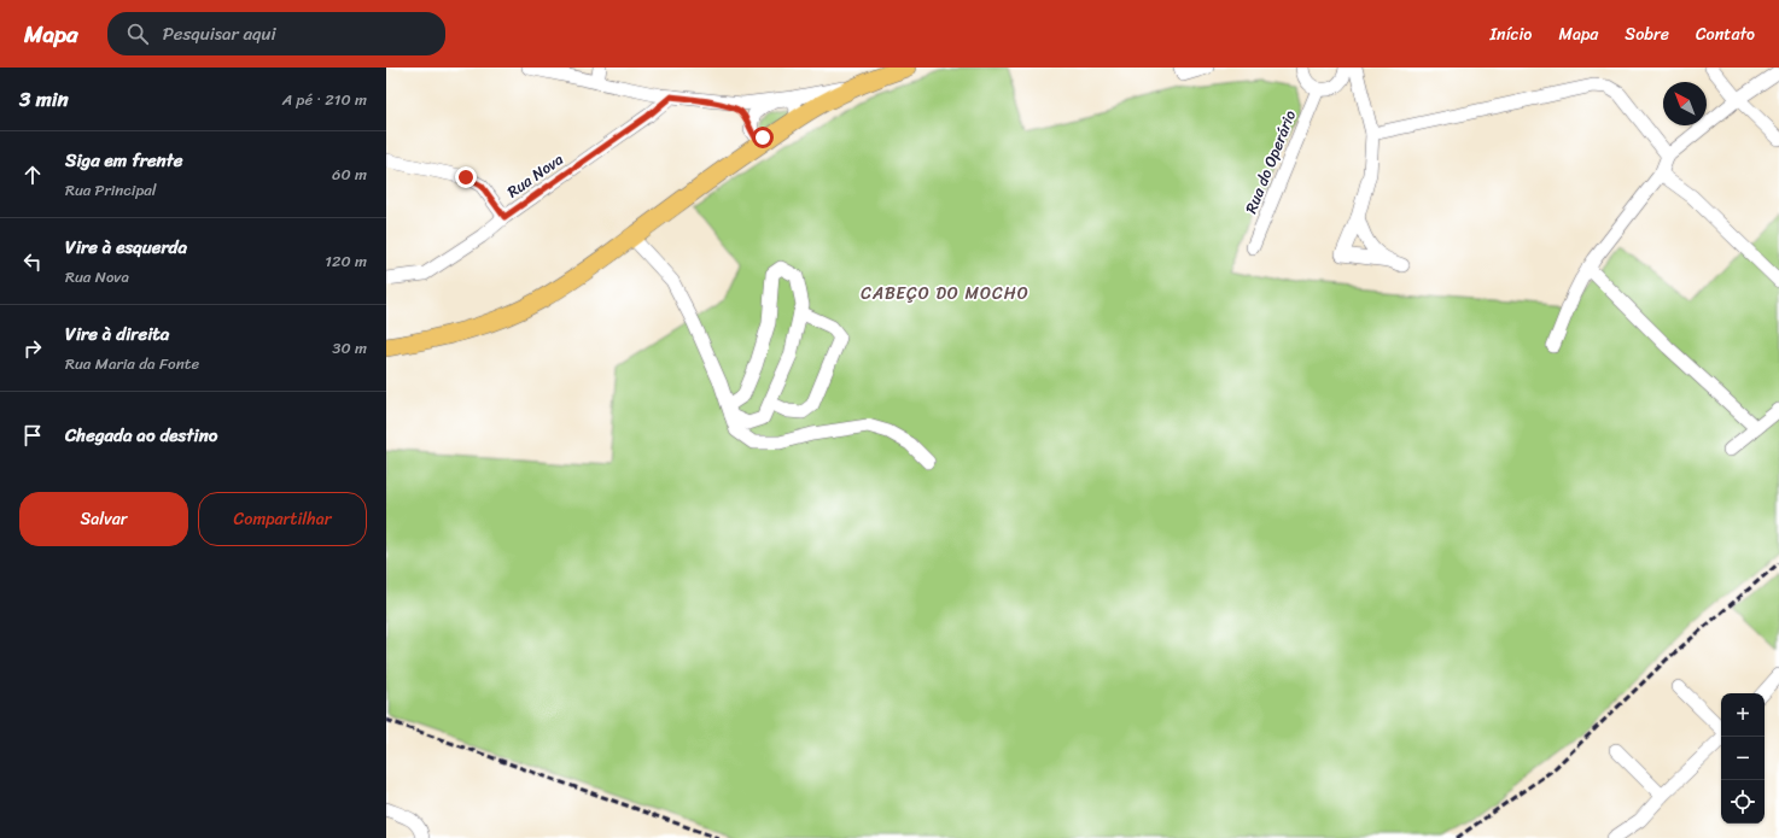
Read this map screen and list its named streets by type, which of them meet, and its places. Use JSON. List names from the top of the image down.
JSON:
{
  "streets": {
    "street": ["Rua do Operário", "Rua Nova"]
  },
  "districts": ["CABEÇO DO MOCHO"],
  "north": "top left",
  "page": {
    "header": "Mapa",
    "search": "Pesquisar aqui",
    "nav": [
      "Início",
      "Mapa",
      "Sobre",
      "Contato"
    ],
    "heading": ["3 min", "A pé · 210 m"],
    "list": [
      ["Siga em frente", "Rua Principal", "60 m"],
      ["Vire à esquerda", "Rua Nova", "120 m"],
      ["Vire à direita", "Rua Maria da Fonte", "30 m"],
      "Chegada ao destino"
    ],
    "buttons": ["Salvar", "Compartilhar"],
    "map_buttons": ["+", "−"]
  }
}
